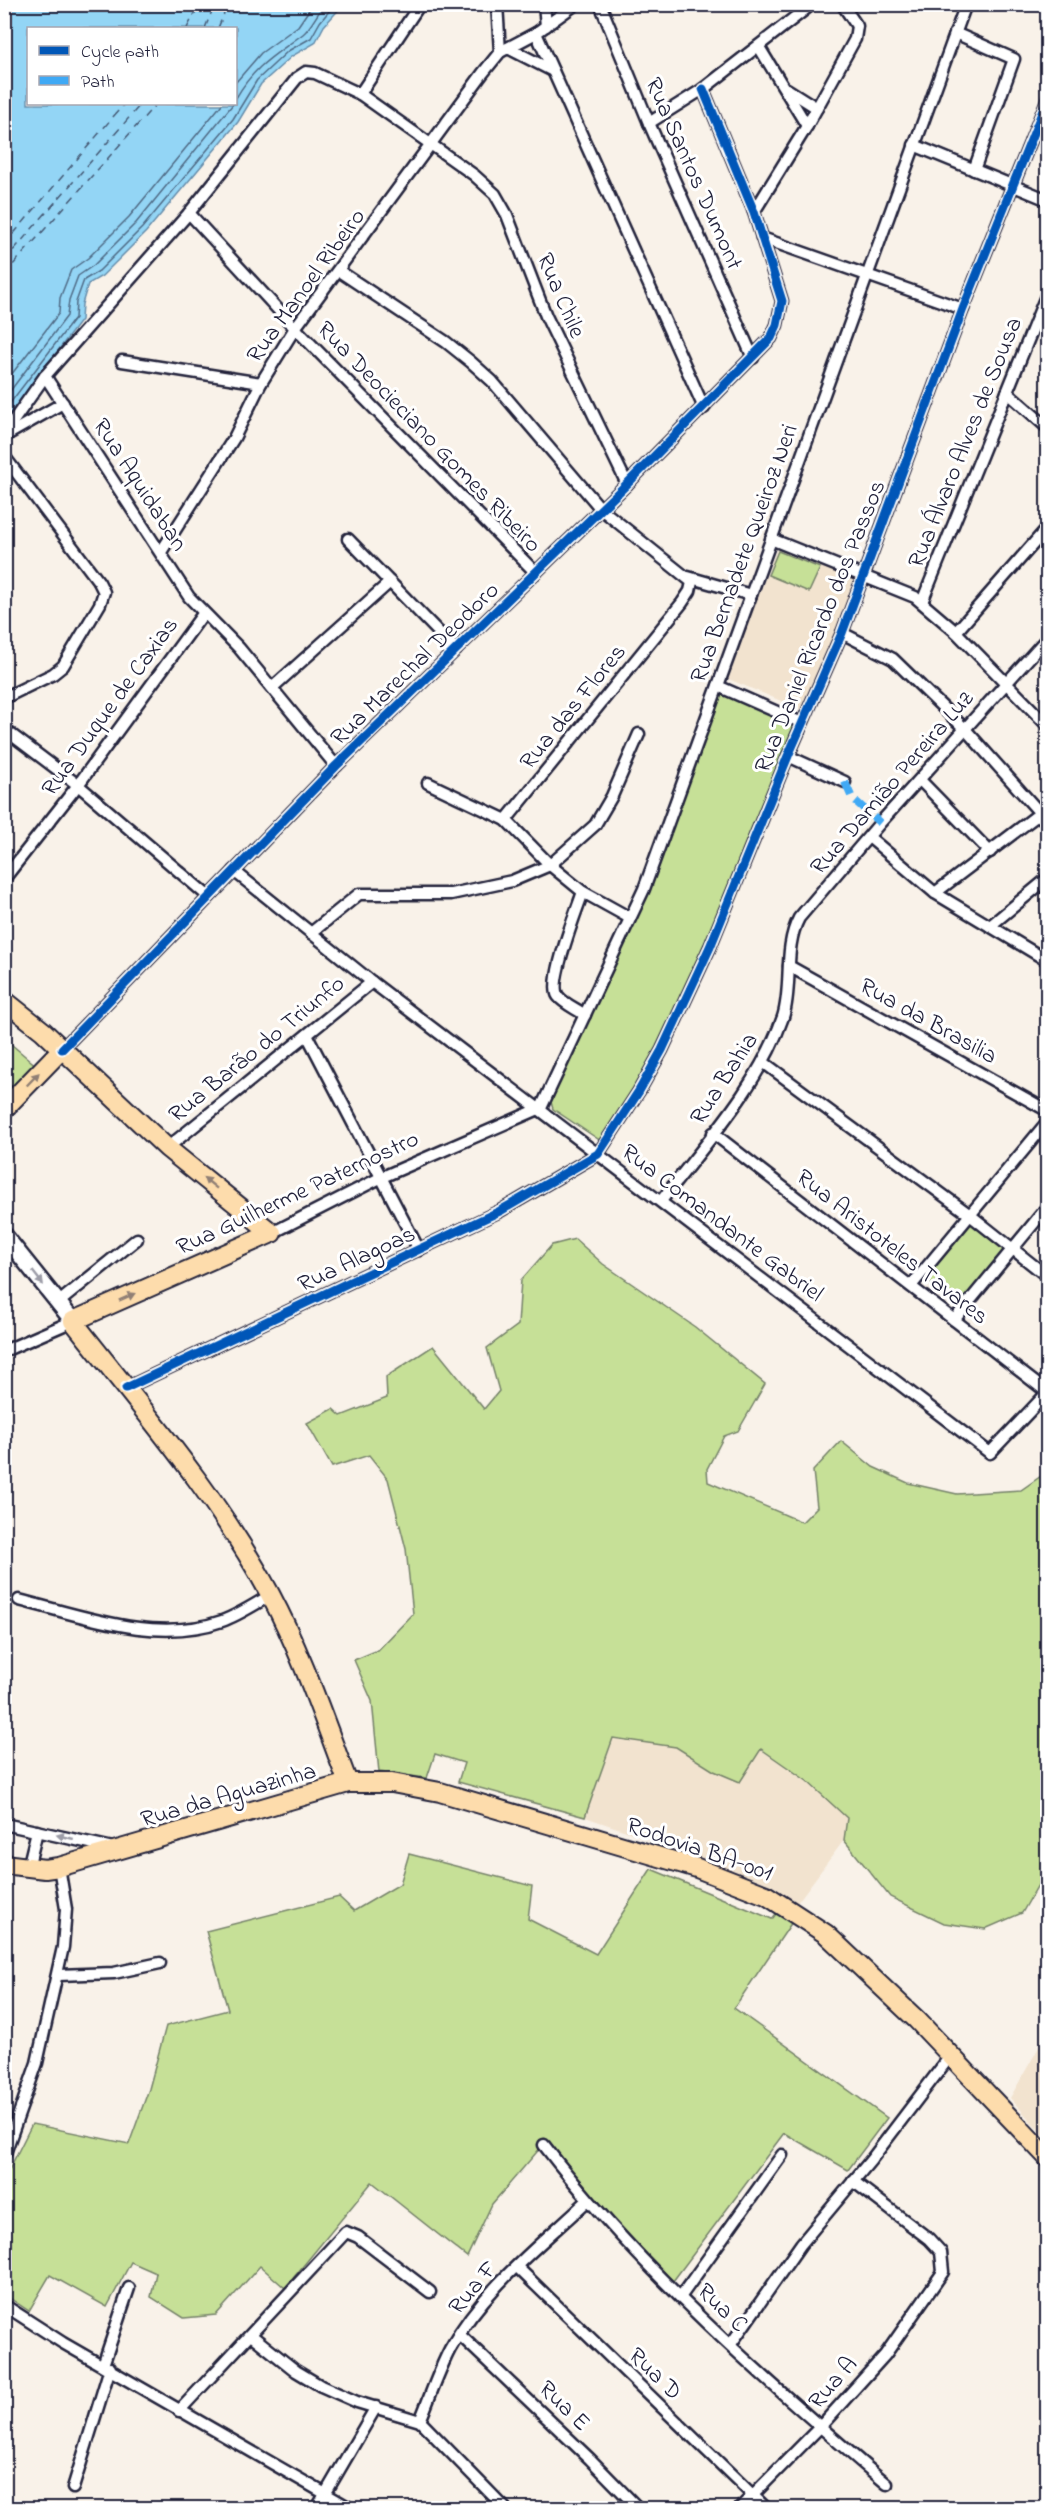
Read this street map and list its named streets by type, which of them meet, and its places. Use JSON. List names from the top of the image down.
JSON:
{
  "streets": {
    "main road": ["Rua Guilherme Paternostro", "Rua da Aguazinha", "Rodovia BA-001"],
    "street": [
      "Rua Santos Dumont",
      "Rua Manoel Ribeiro",
      "Rua Chile",
      "Rua Deocieciano Gomes Ribeiro",
      "Rua Álvaro Alves de Sousa",
      "Rua Aquidaban",
      "Rua Bernadete Queiroz Neri",
      "Rua Daniel Ricardo dos Passos",
      "Rua Marechal Deodoro",
      "Rua Duque de Caxias",
      "Rua das Flores",
      "Rua Damião Pereira Luz",
      "Rua da Brasilia",
      "Rua Barão do Triunfo",
      "Rua Bahia",
      "Rua Comandante Gabriel",
      "Rua Aristoteles Tavares",
      "Rua Alagoas",
      "Rua F",
      "Rua C",
      "Rua D",
      "Rua A",
      "Rua E"
    ]
  },
  "crossings": [
    ["Rua Santos Dumont", "Rua Marechal Deodoro"],
    ["Rua Manoel Ribeiro", "Rua Chile"],
    ["Rua Manoel Ribeiro", "Rua Deocieciano Gomes Ribeiro"],
    ["Rua Manoel Ribeiro", "Rua Aquidaban"],
    ["Rua Chile", "Rua Deocieciano Gomes Ribeiro"],
    ["Rua Chile", "Rua Marechal Deodoro"],
    ["Rua Deocieciano Gomes Ribeiro", "Rua Marechal Deodoro"],
    ["Rua Aquidaban", "Rua Marechal Deodoro"],
    ["Rua Aquidaban", "Rua Duque de Caxias"],
    ["Rua Bernadete Queiroz Neri", "Rua Guilherme Paternostro"],
    ["Rua Bernadete Queiroz Neri", "Rua Comandante Gabriel"],
    ["Rua Daniel Ricardo dos Passos", "Rua Comandante Gabriel"],
    ["Rua Daniel Ricardo dos Passos", "Rua Alagoas"],
    ["Rua Marechal Deodoro", "Rua Comandante Gabriel"],
    ["Rua Damião Pereira Luz", "Rua da Brasilia"],
    ["Rua Damião Pereira Luz", "Rua Bahia"],
    ["Rua da Brasilia", "Rua Bahia"],
    ["Rua Barão do Triunfo", "Rua Comandante Gabriel"],
    ["Rua Bahia", "Rua Comandante Gabriel"],
    ["Rua Bahia", "Rua Aristoteles Tavares"],
    ["Rua Guilherme Paternostro", "Rua Comandante Gabriel"],
    ["Rua Comandante Gabriel", "Rua Aristoteles Tavares"],
    ["Rua Comandante Gabriel", "Rua Alagoas"],
    ["Rua da Aguazinha", "Rodovia BA-001"],
    ["Rua F", "Rua C"],
    ["Rua F", "Rua D"],
    ["Rua F", "Rua E"],
    ["Rua C", "Rua A"],
    ["Rua D", "Rua A"]
  ],
  "legend": ["Cycle path", "Path"]
}
